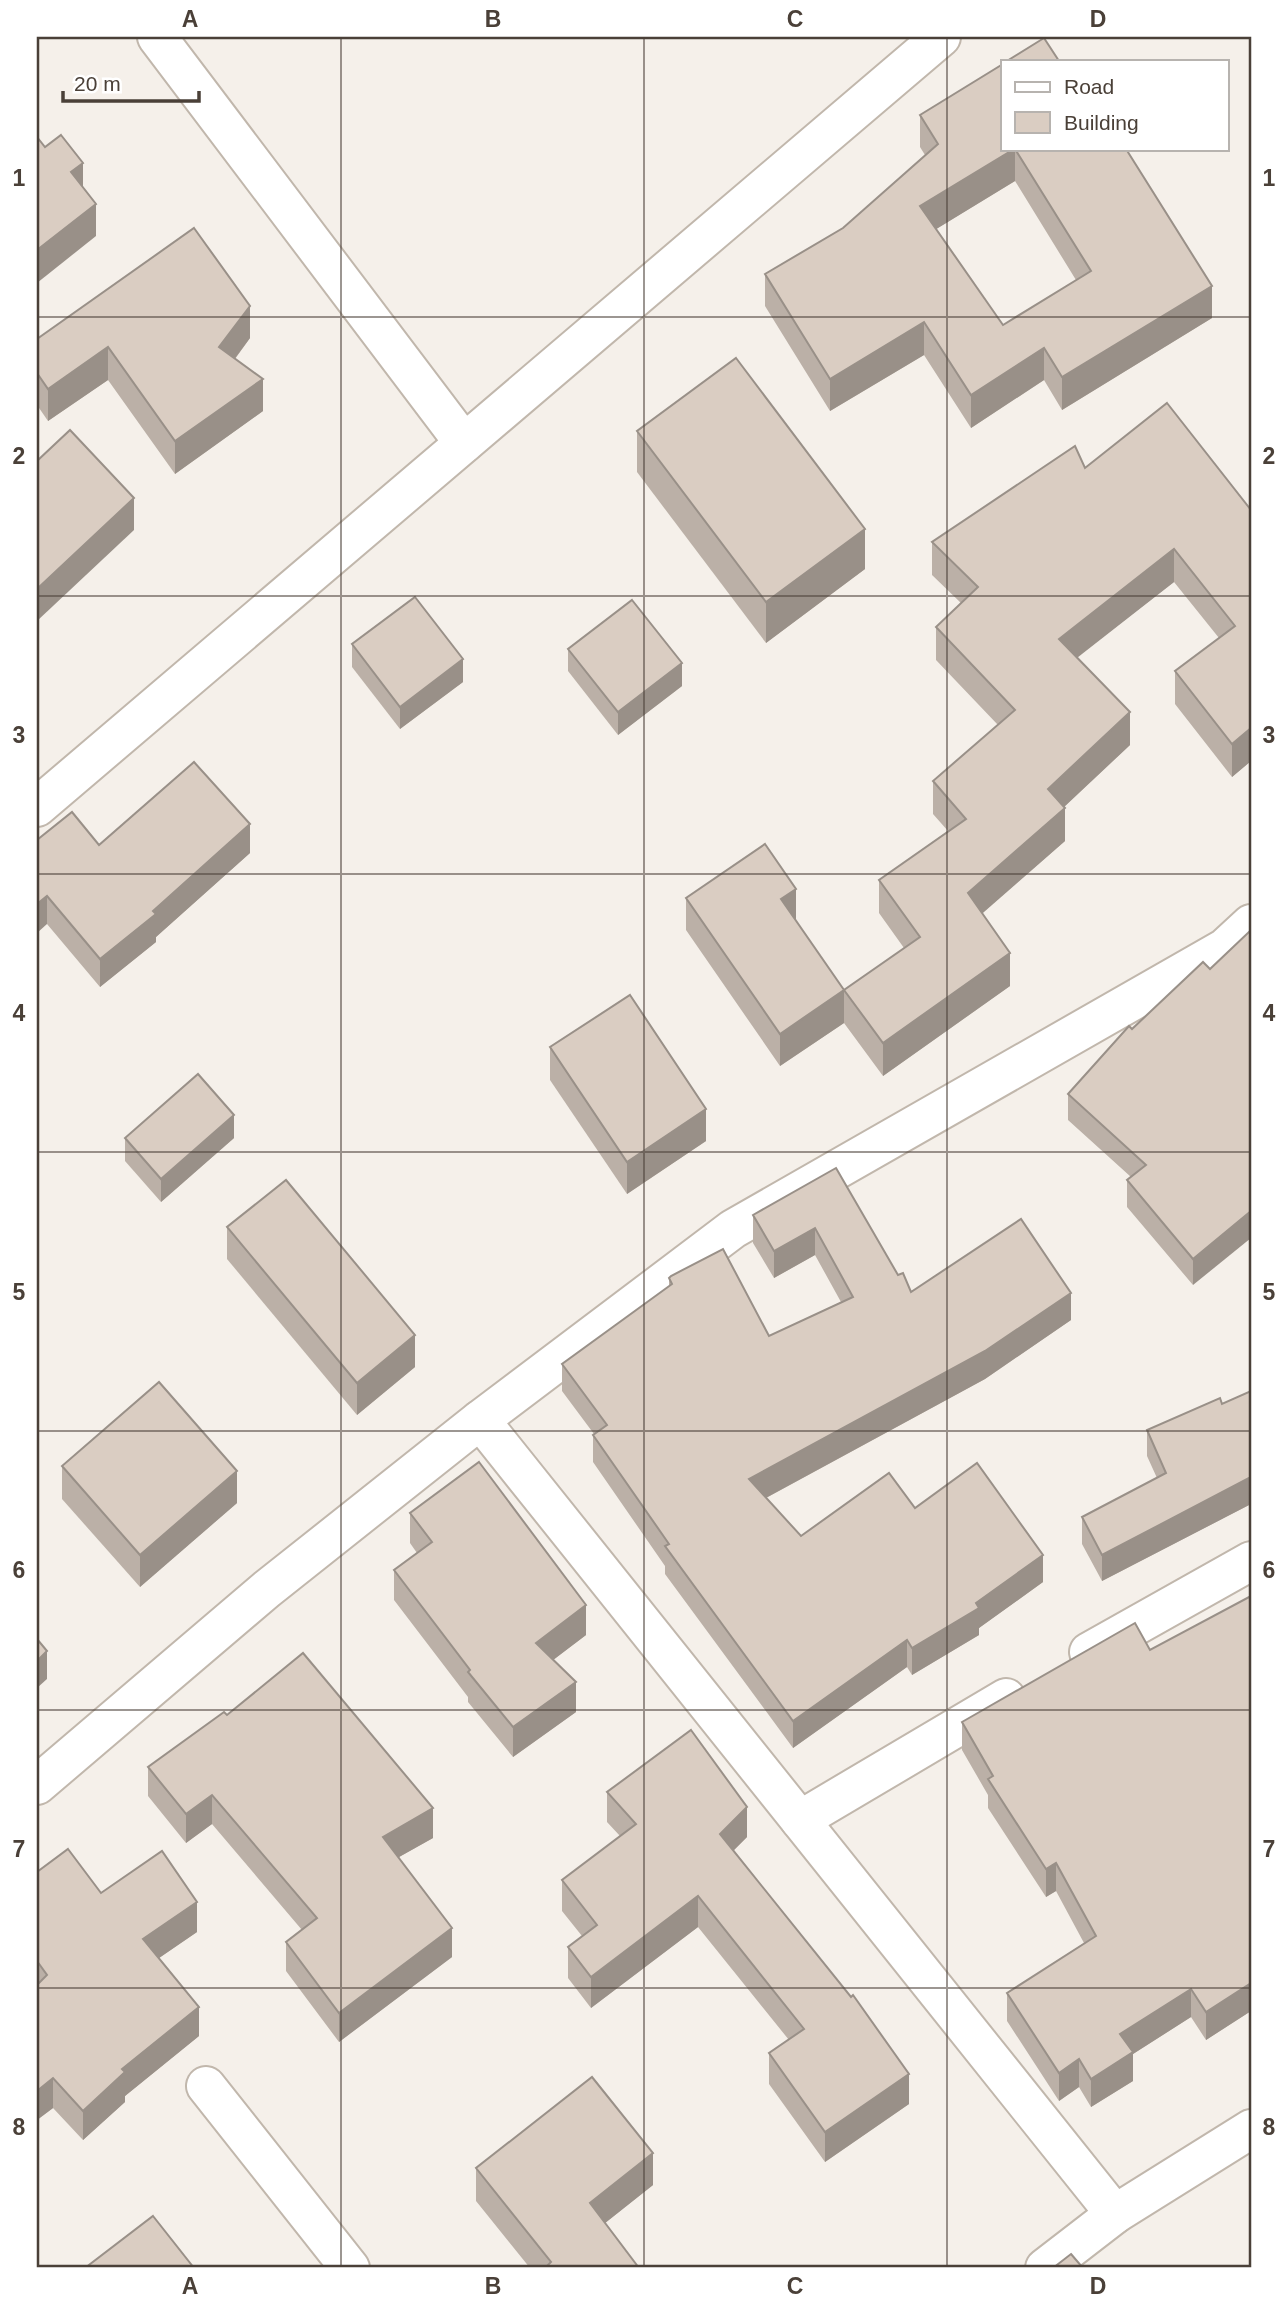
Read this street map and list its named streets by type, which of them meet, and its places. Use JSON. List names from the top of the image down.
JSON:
{
  "legend": ["Road", "Building"],
  "scale_bar": "20 m",
  "grid": {
    "columns": [
      "A",
      "B",
      "C",
      "D"
    ],
    "rows": [
      "1",
      "2",
      "3",
      "4",
      "5",
      "6",
      "7",
      "8"
    ]
  }
}
